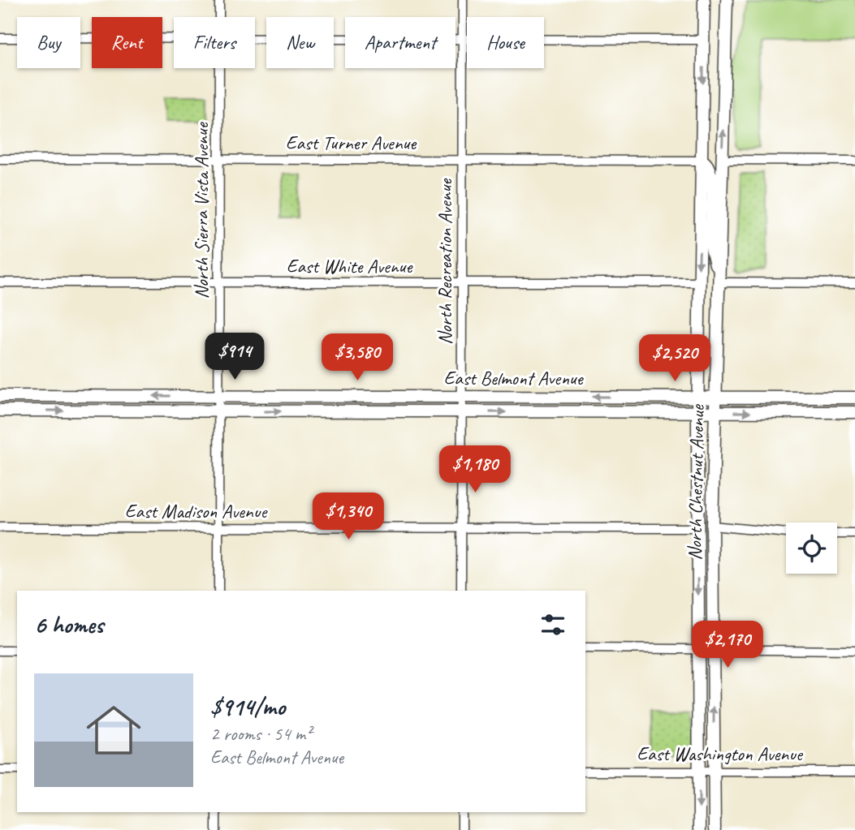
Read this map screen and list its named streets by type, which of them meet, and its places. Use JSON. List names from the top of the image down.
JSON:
{
  "streets": {
    "main road": ["East Belmont Avenue", "North Chestnut Avenue"],
    "street": [
      "East Turner Avenue",
      "North Sierra Vista Avenue",
      "North Recreation Avenue",
      "East White Avenue",
      "East Madison Avenue",
      "East Washington Avenue"
    ]
  },
  "crossings": [
    ["East Turner Avenue", "North Sierra Vista Avenue"],
    ["East Turner Avenue", "North Recreation Avenue"],
    ["East Turner Avenue", "North Chestnut Avenue"],
    ["North Sierra Vista Avenue", "East White Avenue"],
    ["North Sierra Vista Avenue", "East Belmont Avenue"],
    ["North Sierra Vista Avenue", "East Madison Avenue"],
    ["North Recreation Avenue", "East White Avenue"],
    ["North Recreation Avenue", "East Belmont Avenue"],
    ["North Recreation Avenue", "East Madison Avenue"],
    ["East White Avenue", "North Chestnut Avenue"],
    ["East Belmont Avenue", "North Chestnut Avenue"],
    ["North Chestnut Avenue", "East Madison Avenue"],
    ["North Chestnut Avenue", "East Washington Avenue"]
  ],
  "page": {
    "chip": [
      "Buy",
      "Rent",
      "Filters",
      "New",
      "Apartment",
      "House"
    ],
    "price": [
      "$914",
      "$3,580",
      "$2,520",
      "$1,180",
      "$1,340",
      "$2,170"
    ],
    "heading": "6 homes",
    "list": [
      {
        "name": "$914/mo",
        "note": "2 rooms · 54 m² · East Belmont Avenue"
      }
    ]
  }
}
